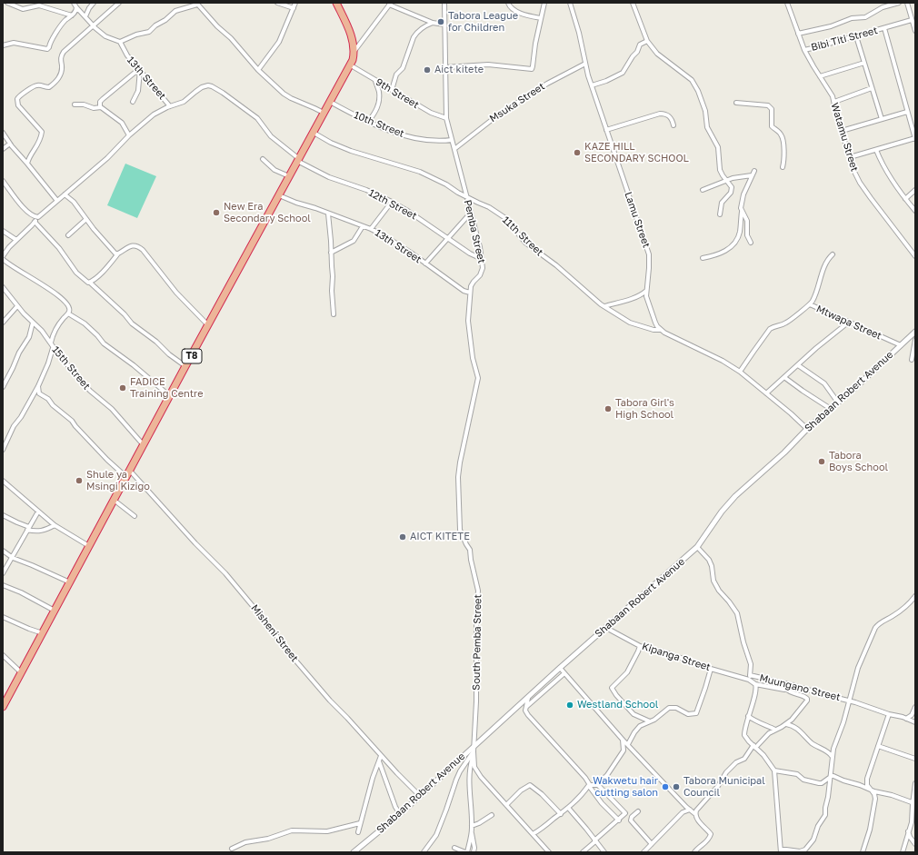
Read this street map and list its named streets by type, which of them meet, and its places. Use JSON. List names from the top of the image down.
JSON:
{
  "streets": {
    "highway": ["T8"],
    "street": [
      "Bibi Titi Street",
      "13th Street",
      "9th Street",
      "Msuka Street",
      "10th Street",
      "Watamu Street",
      "12th Street",
      "Lamu Street",
      "Pemba Street",
      "11th Street",
      "Mtwapa Street",
      "15th Street",
      "Shabaan Robert Avenue",
      "Misheni Street",
      "South Pemba Street",
      "Kipanga Street",
      "Muungano Street"
    ]
  },
  "crossings": [
    ["Bibi Titi Street", "Watamu Street"],
    ["13th Street", "12th Street"],
    ["13th Street", "Pemba Street"],
    ["13th Street", "T8"],
    ["9th Street", "Pemba Street"],
    ["9th Street", "T8"],
    ["Msuka Street", "Lamu Street"],
    ["Msuka Street", "Pemba Street"],
    ["10th Street", "Pemba Street"],
    ["10th Street", "T8"],
    ["12th Street", "Pemba Street"],
    ["12th Street", "T8"],
    ["Lamu Street", "11th Street"],
    ["Pemba Street", "11th Street"],
    ["Pemba Street", "South Pemba Street"],
    ["11th Street", "T8"],
    ["Mtwapa Street", "Shabaan Robert Avenue"],
    ["T8", "15th Street"],
    ["T8", "Misheni Street"],
    ["Shabaan Robert Avenue", "Misheni Street"],
    ["Shabaan Robert Avenue", "South Pemba Street"],
    ["Shabaan Robert Avenue", "Kipanga Street"],
    ["Kipanga Street", "Muungano Street"]
  ],
  "places": [
    "Tabora League for Children",
    "Aict kitete",
    "KAZE HILL SECONDARY SCHOOL",
    "New Era Secondary School",
    "FADICE Training Centre",
    "Tabora Girl's High School",
    "Tabora Boys School",
    "Shule ya Msingi Kizigo",
    "AICT KITETE",
    "Westland School",
    "Wakwetu hair cutting salon",
    "Tabora Municipal Council"
  ]
}
